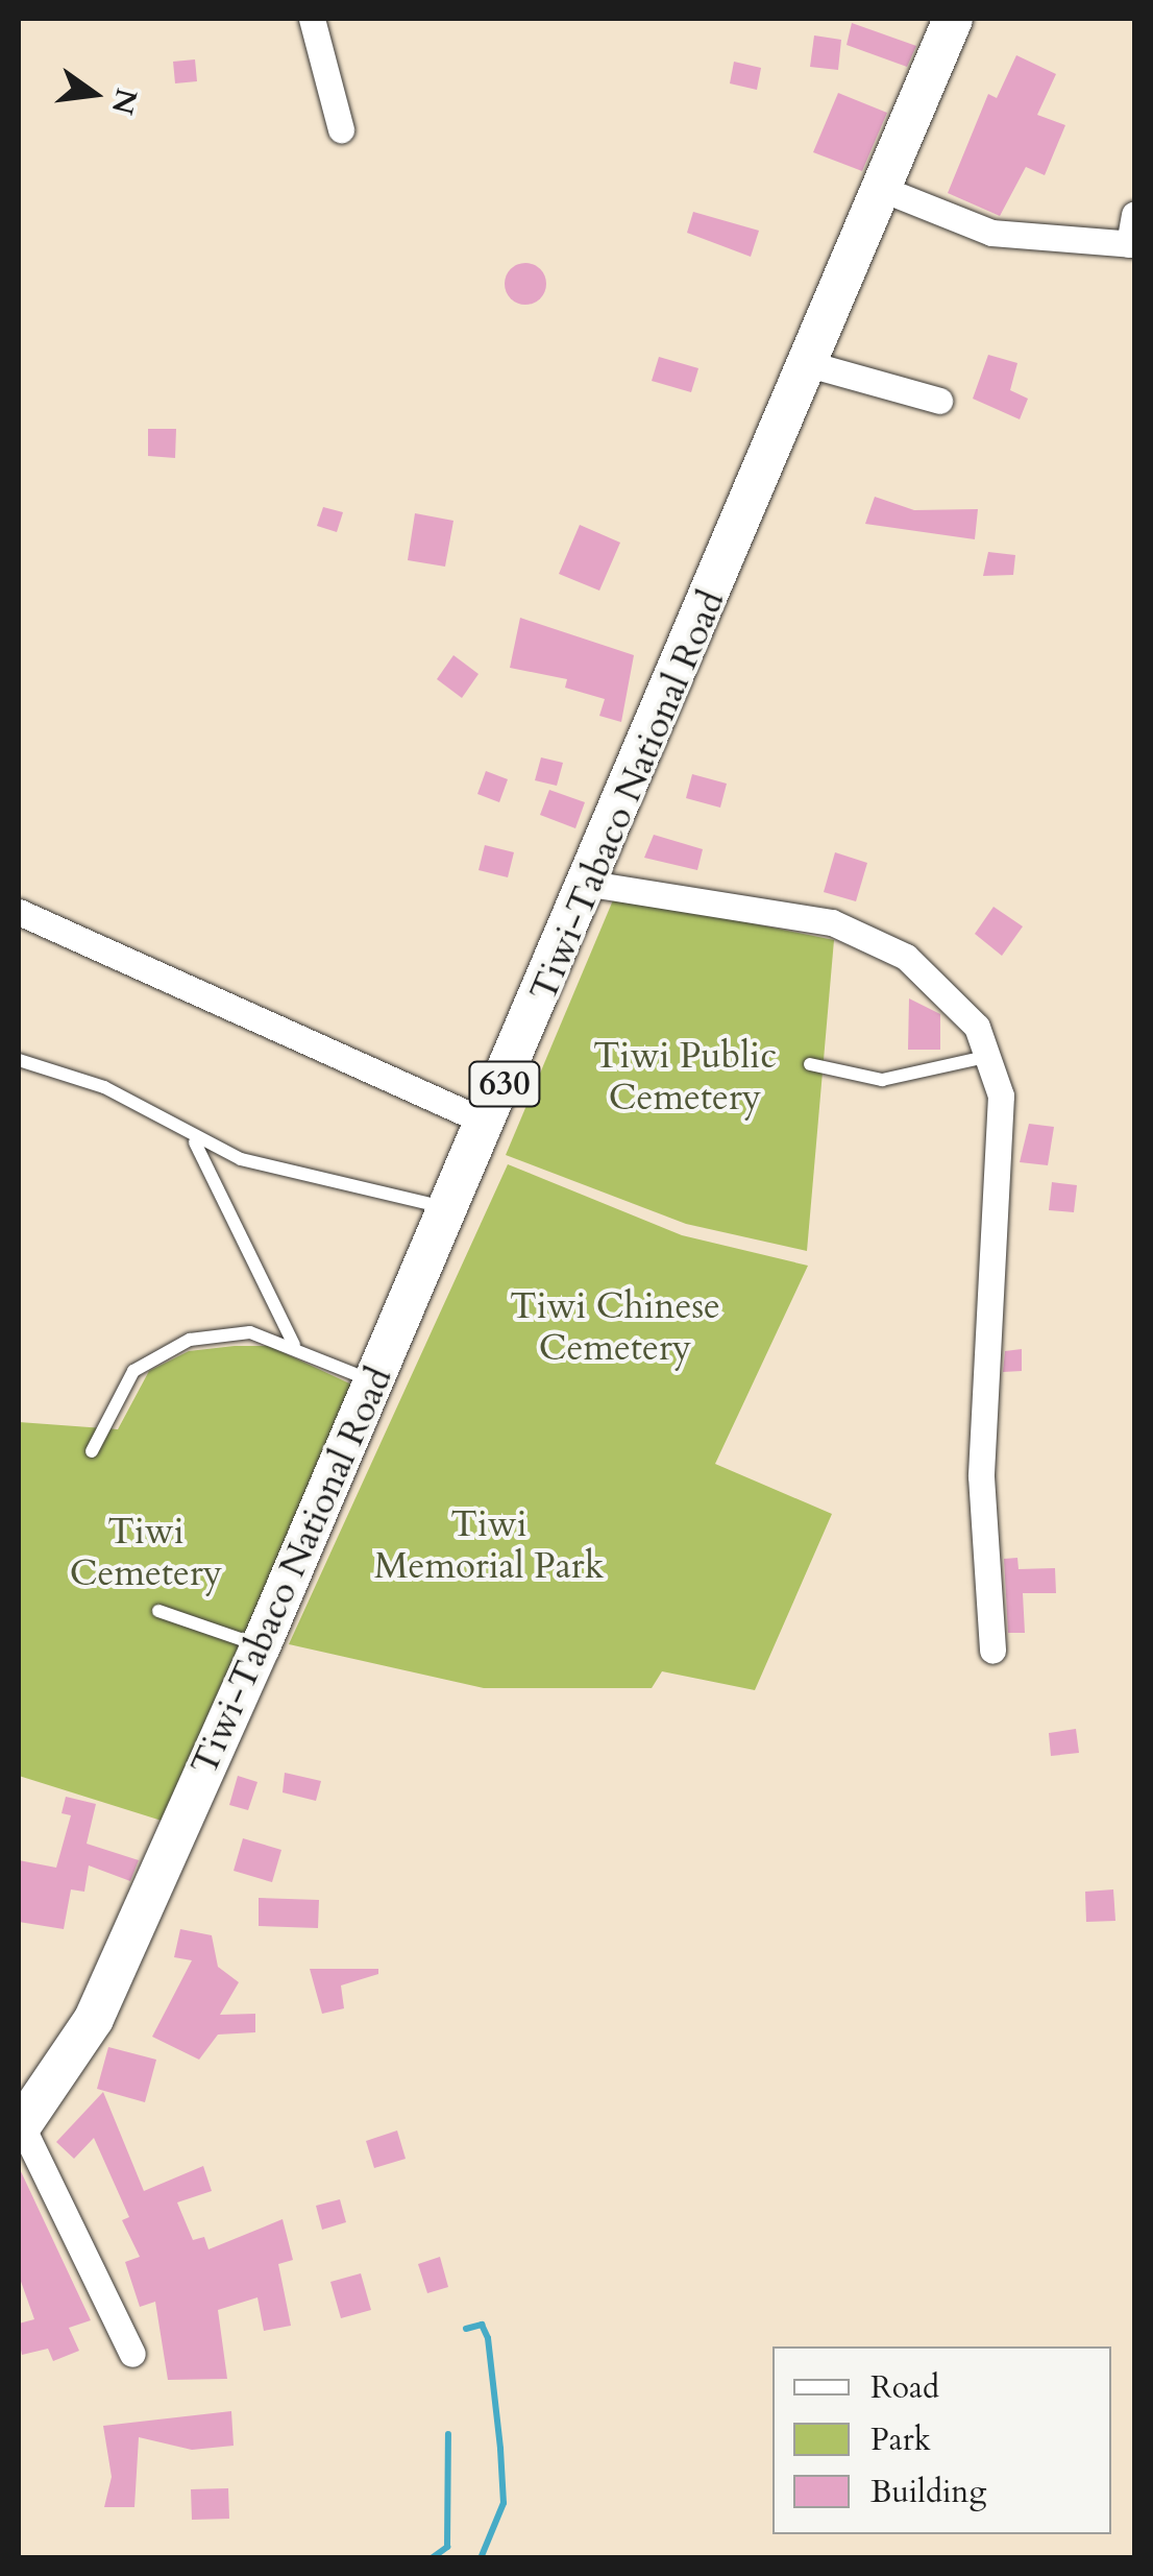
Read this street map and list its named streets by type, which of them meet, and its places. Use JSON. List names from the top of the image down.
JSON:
{
  "streets": {
    "main road": ["Tiwi-Tabaco National Road", "630"]
  },
  "parks": [
    "Tiwi Public Cemetery",
    "Tiwi Chinese Cemetery",
    "Tiwi Memorial Park",
    "Tiwi Cemetery"
  ],
  "legend": ["Road", "Park", "Building"],
  "north": "right"
}
